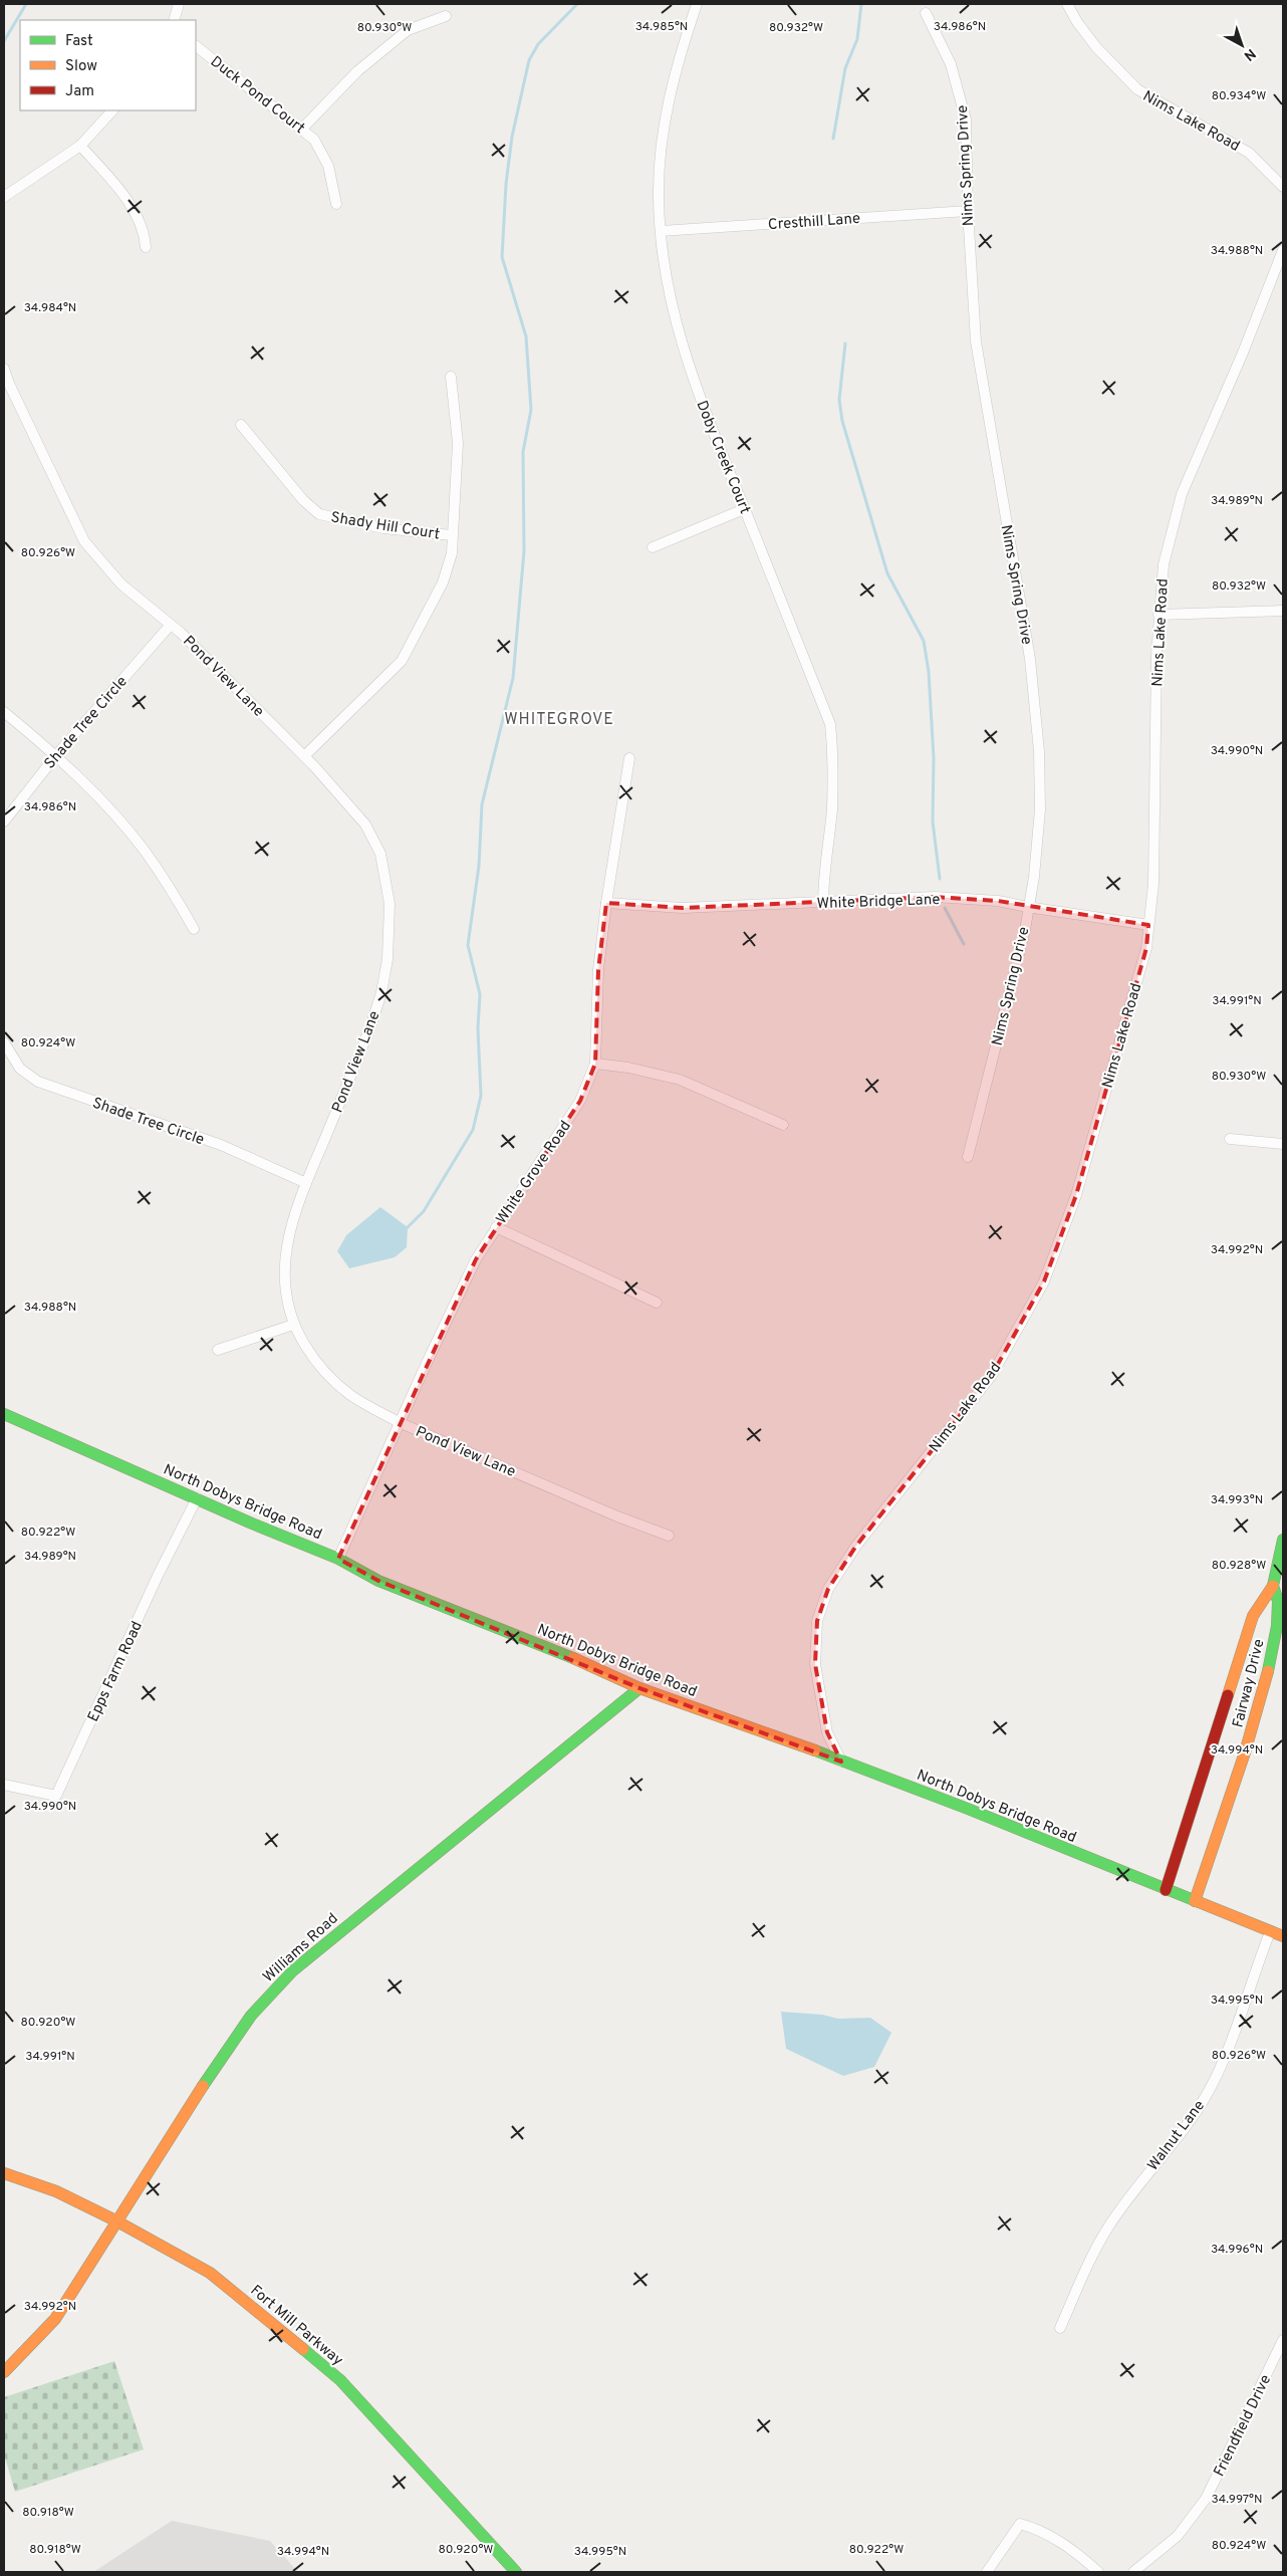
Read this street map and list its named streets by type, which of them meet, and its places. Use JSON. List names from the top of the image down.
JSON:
{
  "streets": {
    "street": [
      "Duck Pond Court",
      "Nims Lake Road",
      "Nims Spring Drive",
      "Cresthill Lane",
      "Doby Creek Court",
      "Shady Hill Court",
      "Pond View Lane",
      "Shade Tree Circle",
      "White Bridge Lane",
      "White Grove Road",
      "North Dobys Bridge Road",
      "Epps Farm Road",
      "Fairway Drive",
      "Williams Road",
      "Walnut Lane",
      "Fort Mill Parkway",
      "Friendfield Drive"
    ]
  },
  "crossings": [
    ["Nims Lake Road", "White Bridge Lane"],
    ["Nims Lake Road", "North Dobys Bridge Road"],
    ["Nims Spring Drive", "Cresthill Lane"],
    ["Nims Spring Drive", "White Bridge Lane"],
    ["Cresthill Lane", "Doby Creek Court"],
    ["Doby Creek Court", "White Bridge Lane"],
    ["Pond View Lane", "Shade Tree Circle"],
    ["Pond View Lane", "White Grove Road"],
    ["White Bridge Lane", "White Grove Road"],
    ["White Grove Road", "North Dobys Bridge Road"],
    ["North Dobys Bridge Road", "Epps Farm Road"],
    ["North Dobys Bridge Road", "Fairway Drive"],
    ["North Dobys Bridge Road", "Williams Road"],
    ["North Dobys Bridge Road", "Walnut Lane"],
    ["Williams Road", "Fort Mill Parkway"]
  ],
  "districts": ["WHITEGROVE"],
  "legend": ["Fast", "Slow", "Jam"],
  "north": "bottom right",
  "coordinates": [
    "34.985°N",
    "34.986°N",
    "80.930°W",
    "80.932°W",
    "80.934°W",
    "34.988°N",
    "34.984°N",
    "34.989°N",
    "80.926°W",
    "34.990°N",
    "34.991°N",
    "80.924°W",
    "34.992°N",
    "34.993°N",
    "80.922°W",
    "80.928°W",
    "34.994°N",
    "34.995°N",
    "80.920°W",
    "34.996°N",
    "34.997°N",
    "80.918°W"
  ]
}
